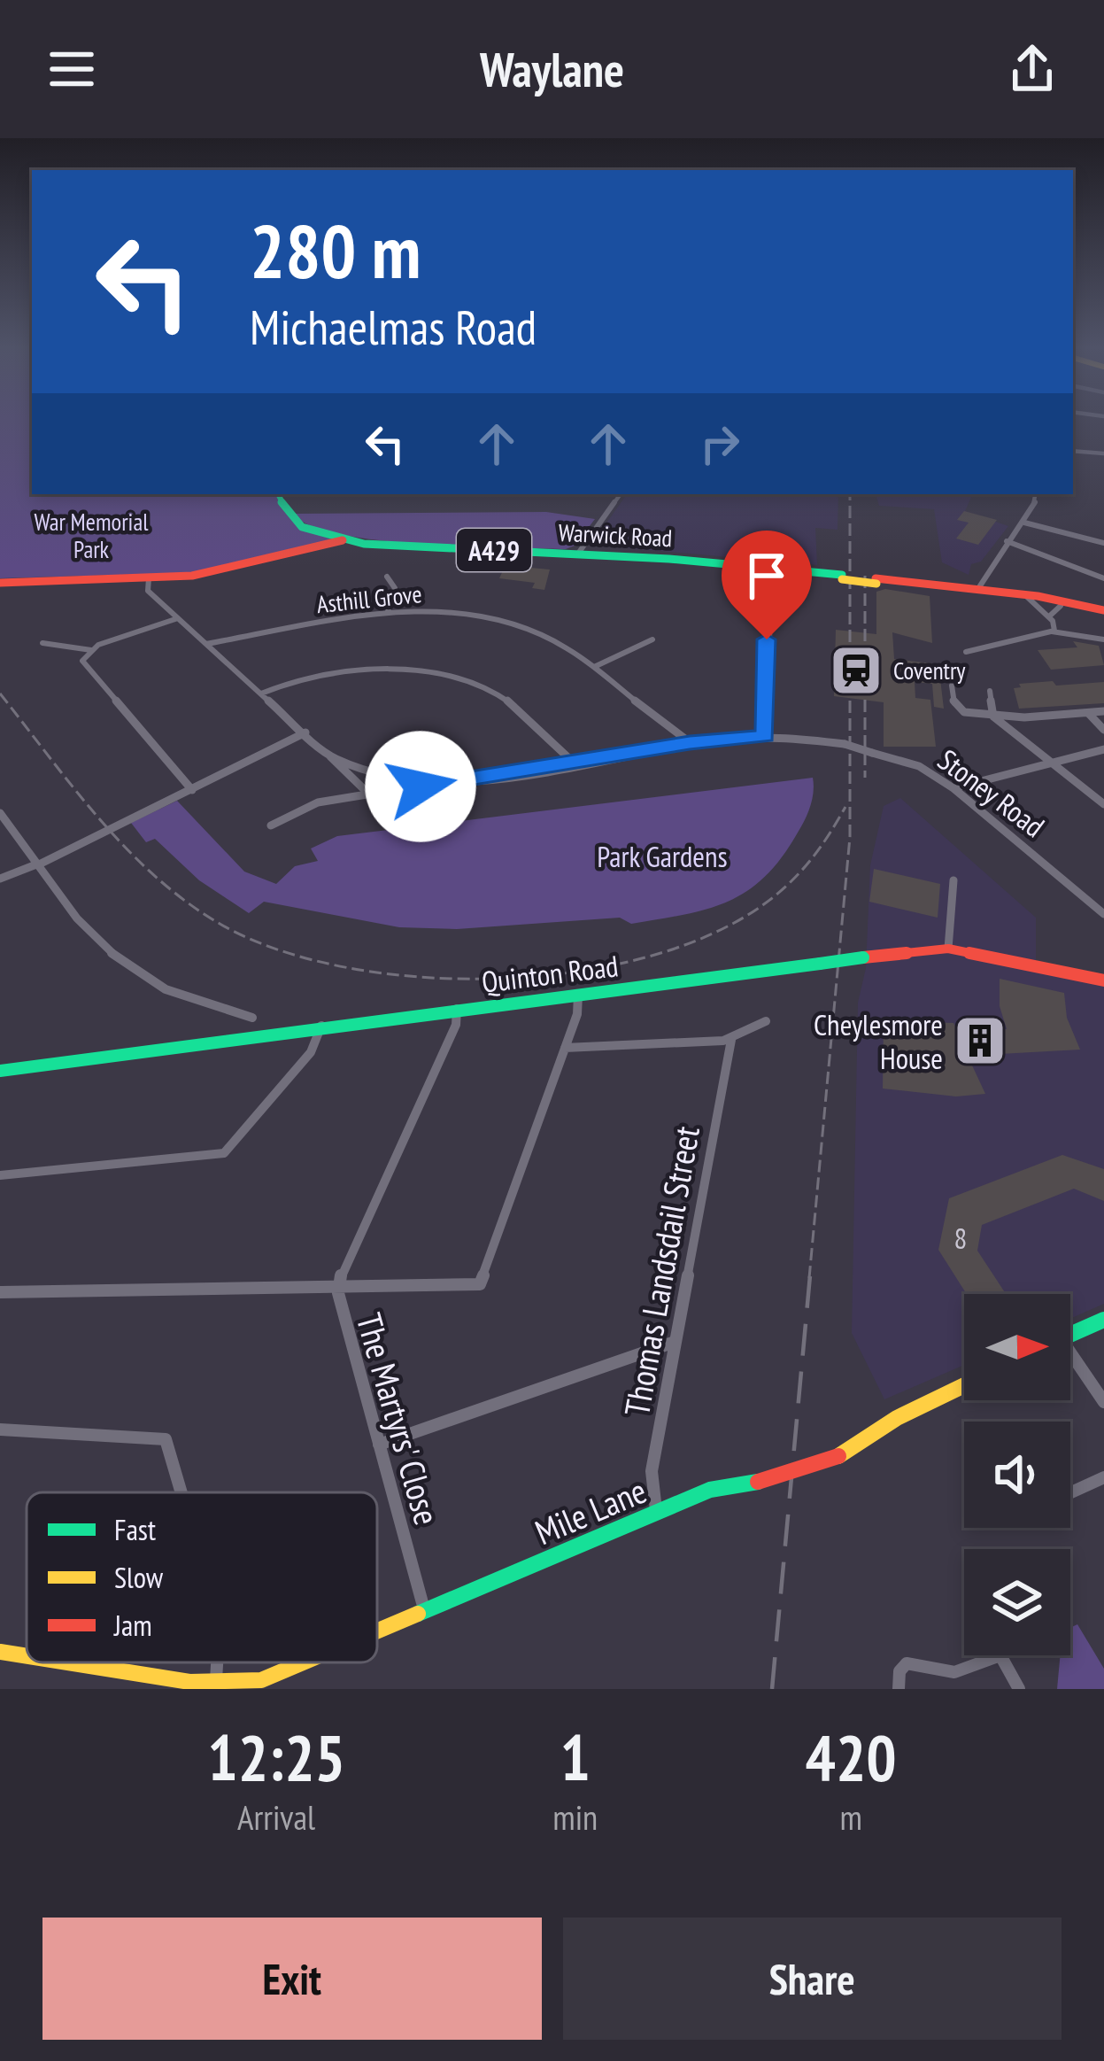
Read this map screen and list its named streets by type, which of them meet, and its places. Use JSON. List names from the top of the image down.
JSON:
{
  "streets": {
    "main road": [
      "Warwick Road",
      "A429",
      "Quinton Road",
      "Mile Lane"
    ],
    "street": [
      "Asthill Grove",
      "Stoney Road",
      "Thomas Landsdail Street",
      "The Martyrs' Close"
    ]
  },
  "crossings": [
    ["Asthill Grove", "Stoney Road"],
    ["Quinton Road", "The Martyrs' Close"],
    ["Thomas Landsdail Street", "Mile Lane"],
    ["The Martyrs' Close", "Mile Lane"]
  ],
  "parks": ["War Memorial Park", "Park Gardens"],
  "places": {
    "station": ["Coventry"],
    "building": ["Cheylesmore House"]
  },
  "house_numbers": ["8"],
  "legend": ["Fast", "Slow", "Jam"],
  "north": "right",
  "page": {
    "header": "Waylane",
    "turn": ["280 m", "Michaelmas Road"],
    "eta": [
      "12:25",
      "Arrival",
      "1",
      "min",
      "420",
      "m"
    ],
    "buttons": ["Exit", "Share"]
  }
}
